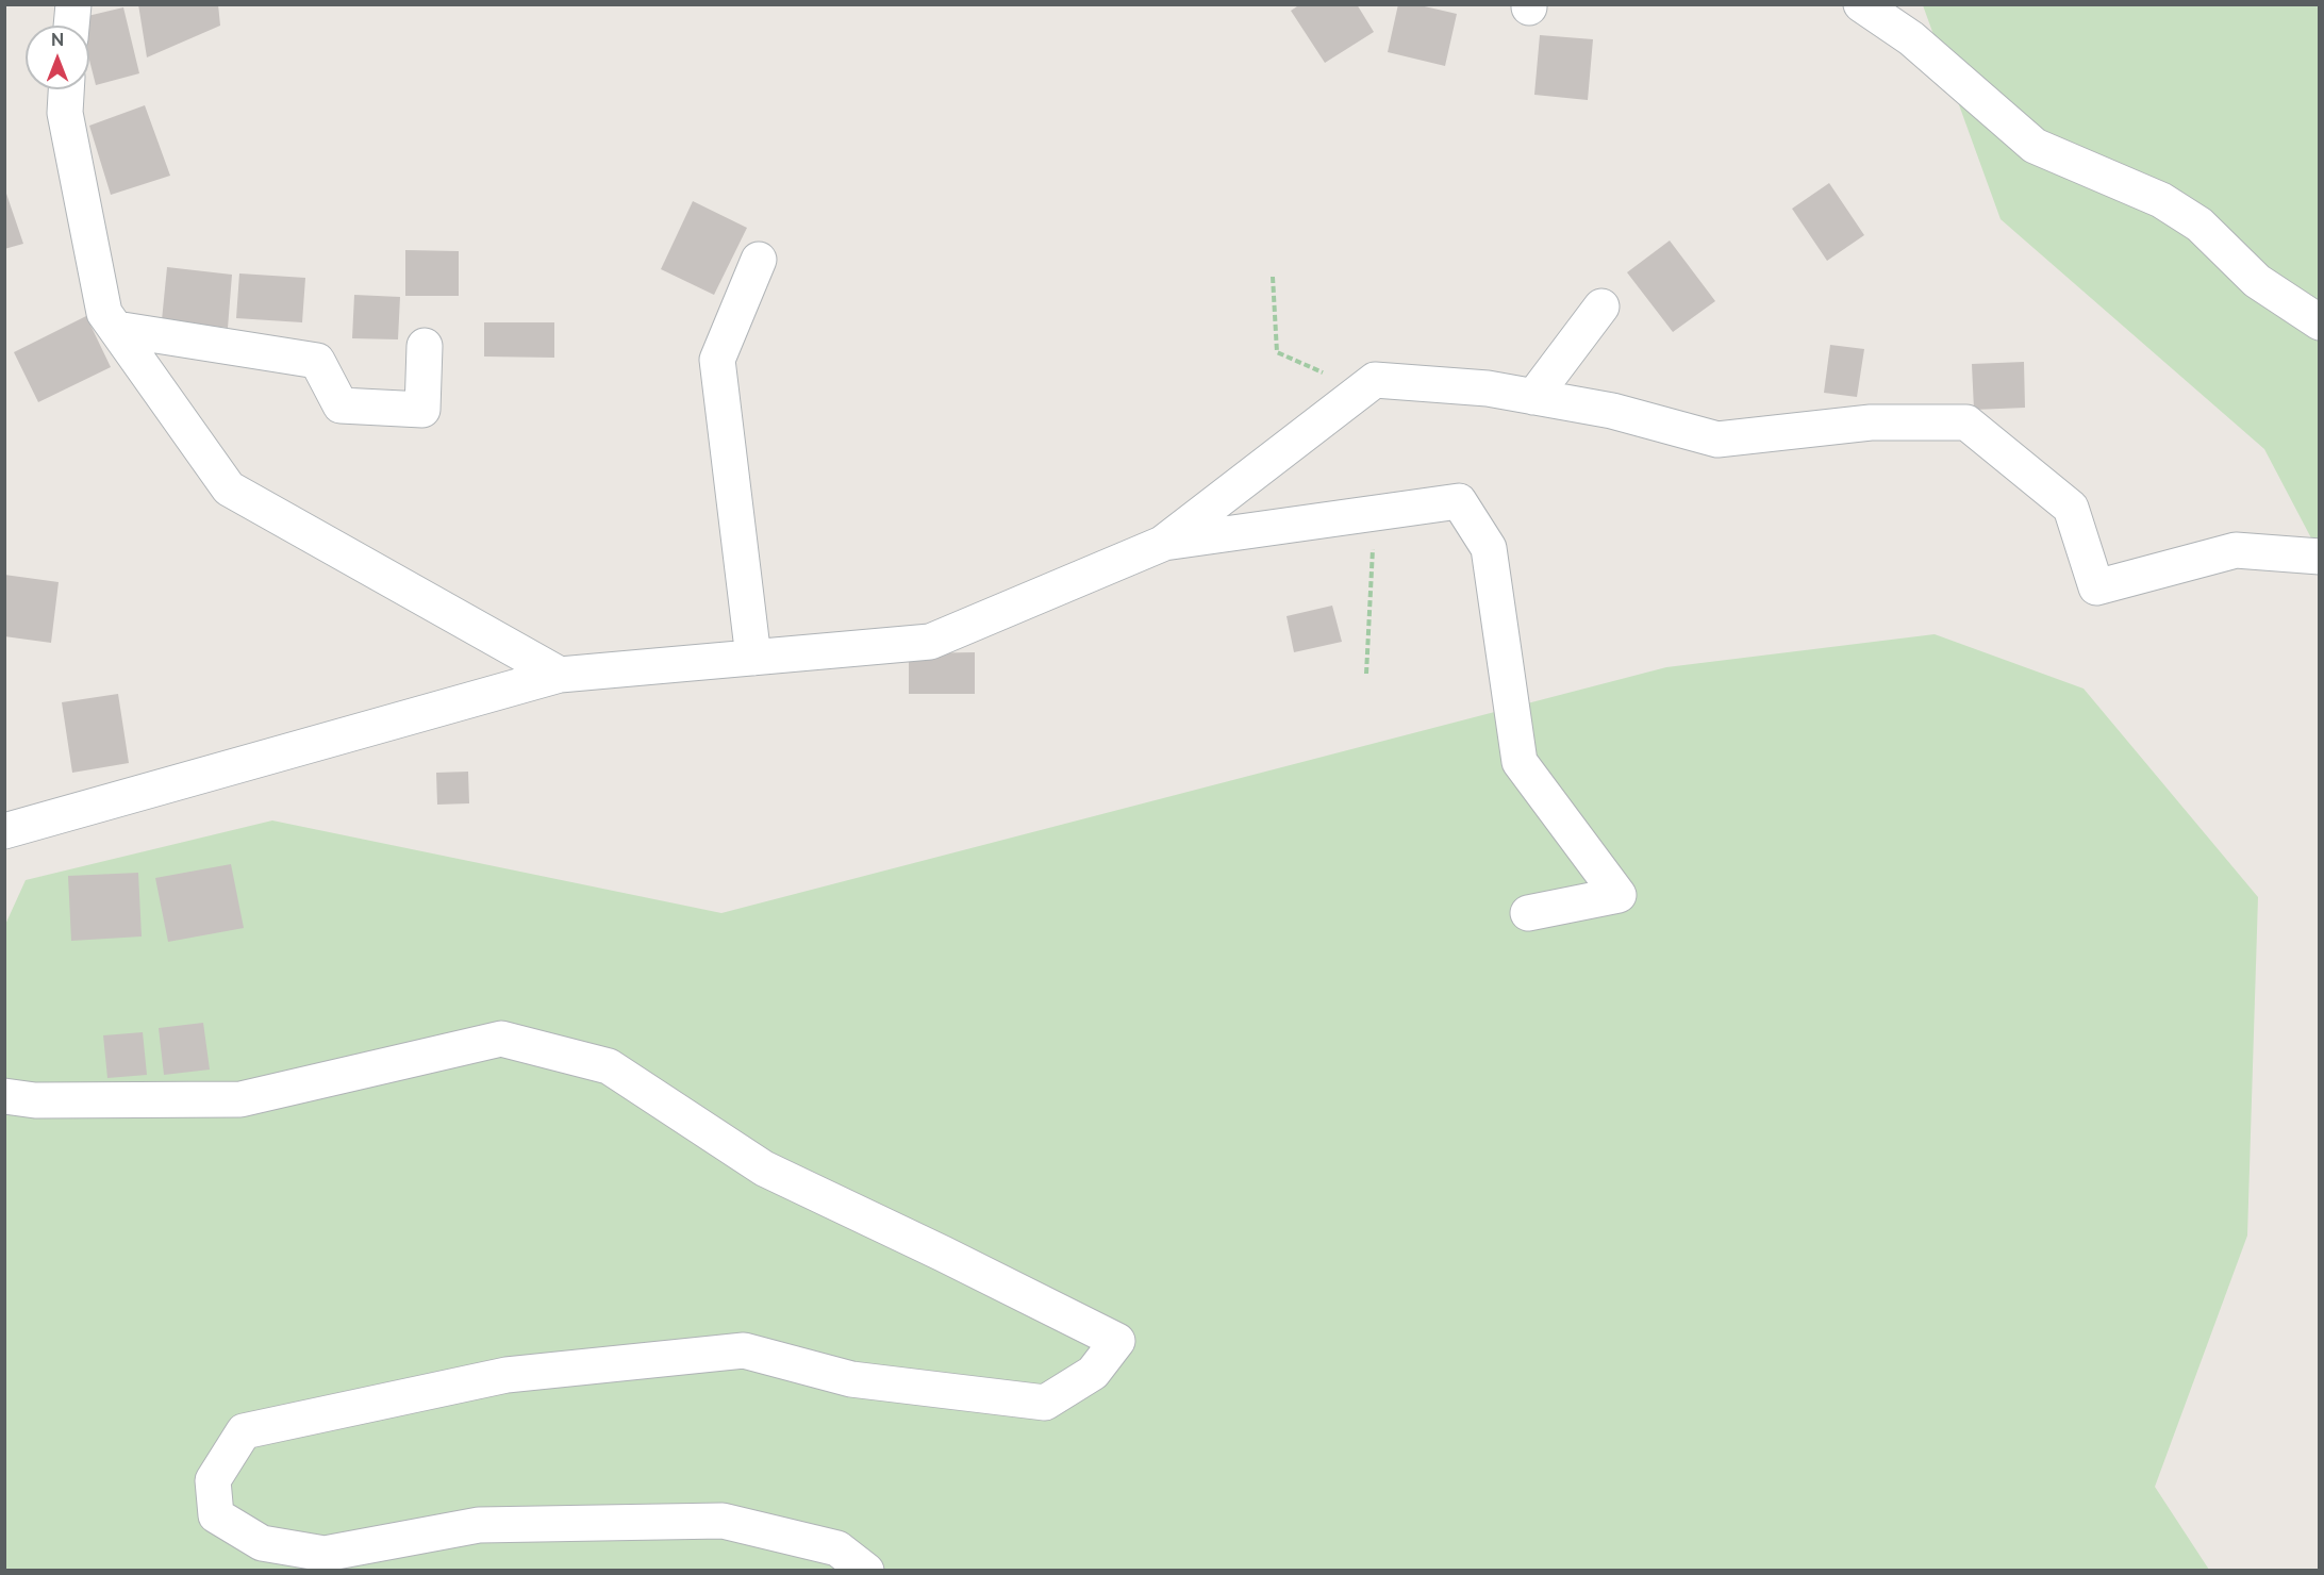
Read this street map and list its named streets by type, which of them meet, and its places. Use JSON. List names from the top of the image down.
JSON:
{
  "north": "top"
}
